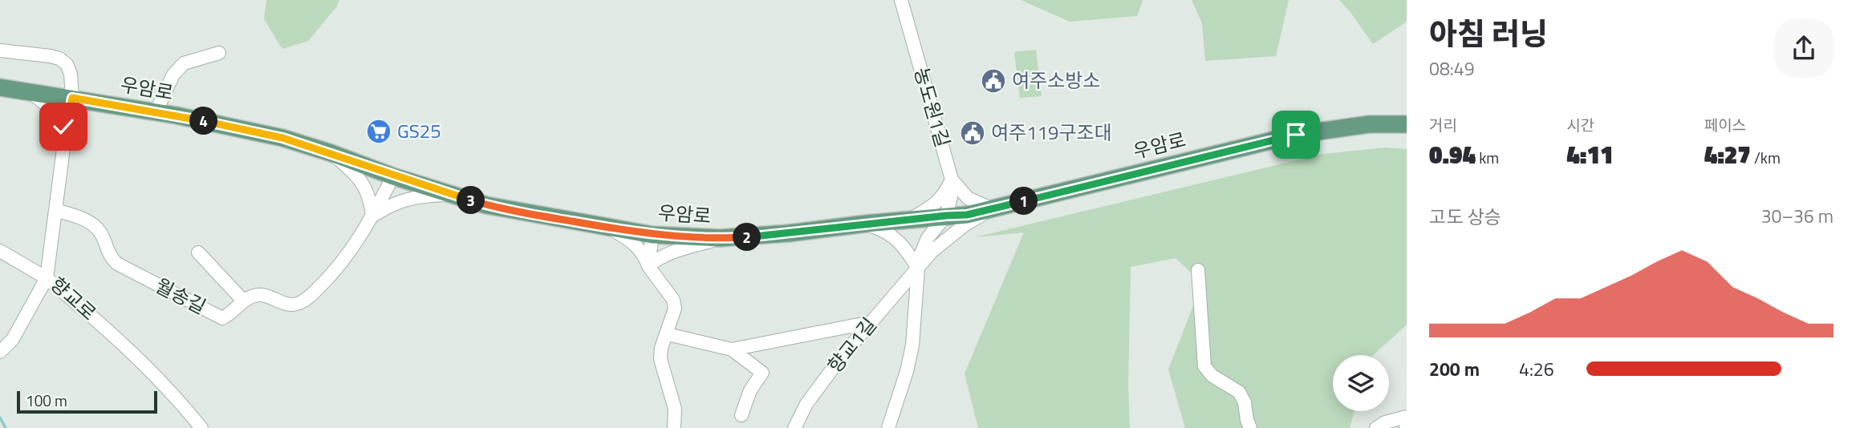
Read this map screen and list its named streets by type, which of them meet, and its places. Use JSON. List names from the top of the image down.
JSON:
{
  "streets": {
    "main road": ["우암로"],
    "street": [
      "농도원1길",
      "월송길",
      "향교로",
      "향교1길"
    ]
  },
  "crossings": [
    ["우암로", "농도원1길"],
    ["우암로", "향교로"],
    ["우암로", "향교1길"],
    ["농도원1길", "향교1길"],
    ["월송길", "향교로"]
  ],
  "places": {
    "public building": ["여주소방소", "여주119구조대"],
    "supermarket": ["GS25"]
  },
  "scale_bar": "100 m",
  "page": {
    "heading": ["아침 러닝", "08:49"],
    "stats": [
      ["거리", "0.94 km"],
      ["시간", "4:11"],
      ["페이스", "4:27 /km"]
    ],
    "pins": [
      "4",
      "3",
      "1",
      "2"
    ],
    "chart": ["고도 상승", "30–36 m"],
    "list": [
      {
        "name": "200 m",
        "note": "4:26"
      }
    ],
    "scale": "100 m"
  }
}
